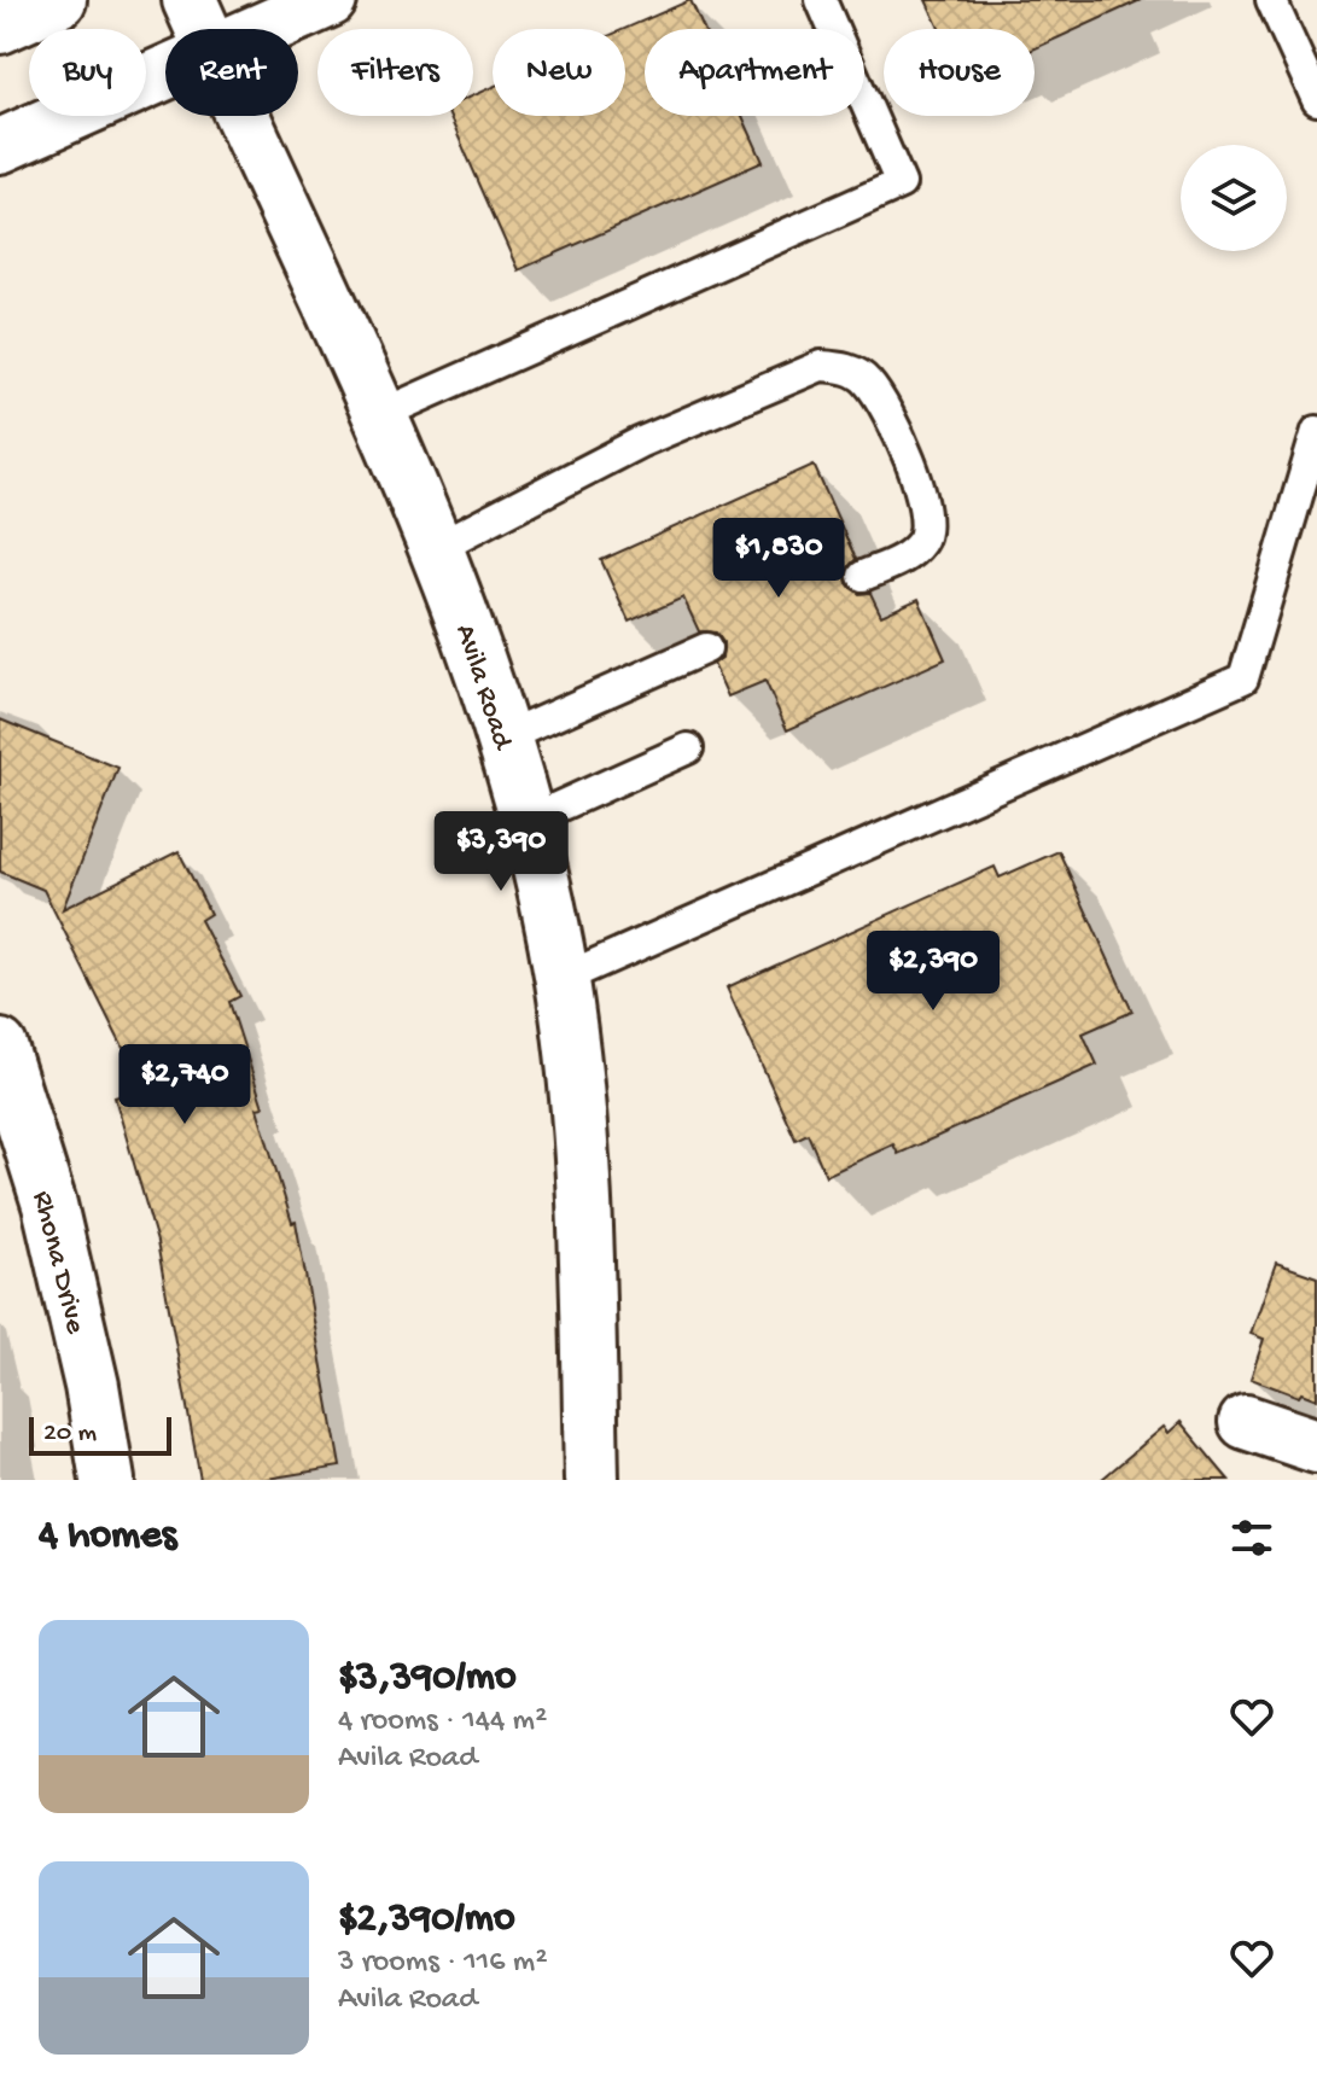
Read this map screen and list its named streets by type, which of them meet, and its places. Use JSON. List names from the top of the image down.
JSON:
{
  "streets": {
    "main road": ["Avila Road", "Rhona Drive"]
  },
  "scale_bar": "20 m",
  "page": {
    "chip": [
      "Buy",
      "Rent",
      "Filters",
      "New",
      "Apartment",
      "House"
    ],
    "price": [
      "$1,830",
      "$3,390",
      "$2,390",
      "$2,740"
    ],
    "scale": "20 m",
    "heading": "4 homes",
    "list": [
      {
        "name": "$3,390/mo",
        "note": "4 rooms · 144 m² · Avila Road"
      },
      {
        "name": "$2,390/mo",
        "note": "3 rooms · 116 m² · Avila Road"
      }
    ]
  }
}
